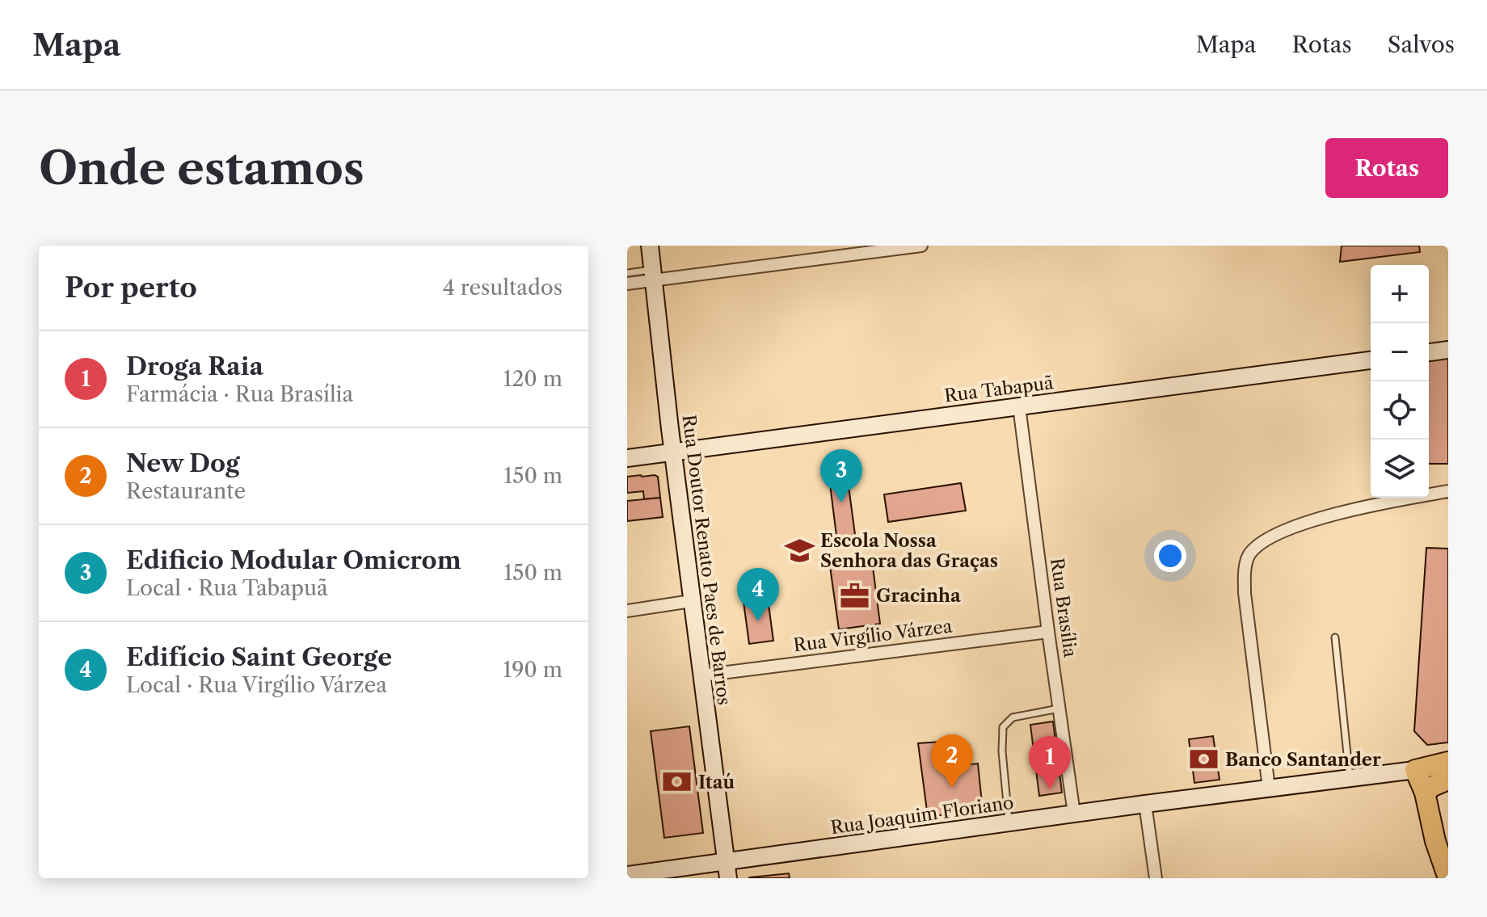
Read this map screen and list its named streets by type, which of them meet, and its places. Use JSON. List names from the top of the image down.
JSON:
{
  "streets": {
    "street": [
      "Rua Tabapuã",
      "Rua Doutor Renato Paes de Barros",
      "Rua Brasília",
      "Rua Virgílio Várzea",
      "Rua Joaquim Floriano"
    ]
  },
  "crossings": [
    ["Rua Tabapuã", "Rua Doutor Renato Paes de Barros"],
    ["Rua Tabapuã", "Rua Brasília"],
    ["Rua Doutor Renato Paes de Barros", "Rua Virgílio Várzea"],
    ["Rua Doutor Renato Paes de Barros", "Rua Joaquim Floriano"],
    ["Rua Brasília", "Rua Virgílio Várzea"],
    ["Rua Brasília", "Rua Joaquim Floriano"]
  ],
  "places": {
    "school or university": ["Escola Nossa Senhora das Graças"],
    "office": ["Gracinha"],
    "bank": ["Banco Santander", "Itaú"]
  },
  "page": {
    "header": "Mapa",
    "nav": ["Mapa", "Rotas", "Salvos"],
    "buttons": "Rotas",
    "title": "Onde estamos",
    "heading": ["Por perto", "4 resultados"],
    "map_buttons": ["+", "−"],
    "list": [
      {
        "mark": "1",
        "name": "Droga Raia",
        "note": "Farmácia · Rua Brasília",
        "value": "120 m"
      },
      {
        "mark": "2",
        "name": "New Dog",
        "note": "Restaurante",
        "value": "150 m"
      },
      {
        "mark": "3",
        "name": "Edificio Modular Omicrom",
        "note": "Local · Rua Tabapuã",
        "value": "150 m"
      },
      {
        "mark": "4",
        "name": "Edifício Saint George",
        "note": "Local · Rua Virgílio Várzea",
        "value": "190 m"
      }
    ],
    "pins": [
      "3",
      "4",
      "2",
      "1"
    ]
  }
}
